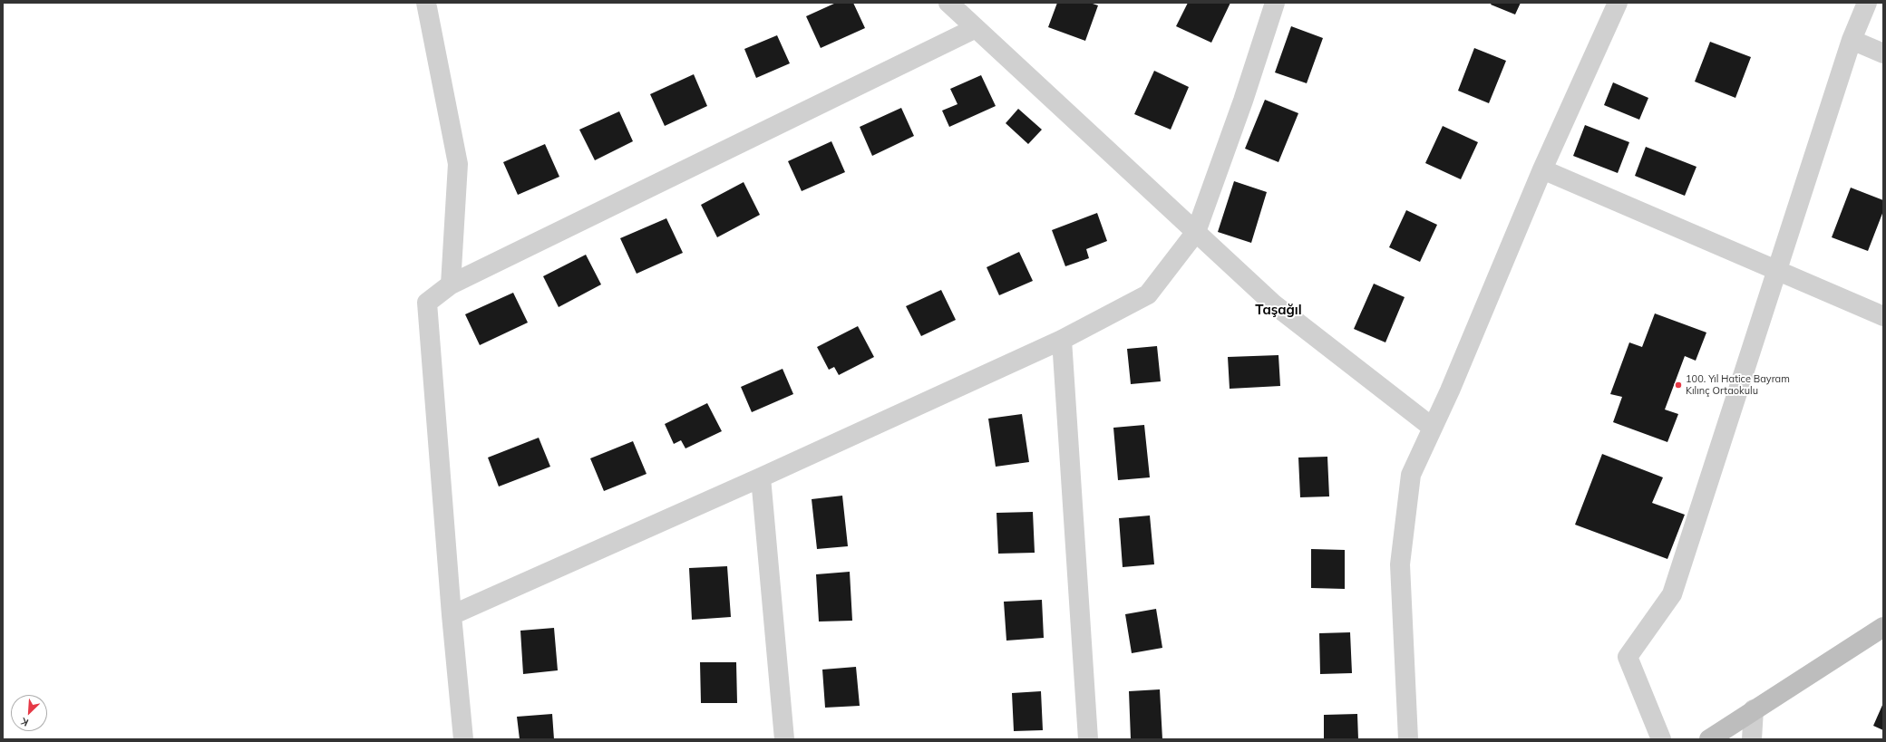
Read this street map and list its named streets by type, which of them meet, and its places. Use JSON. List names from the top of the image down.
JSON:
{
  "districts": ["Taşağıl"],
  "places": ["100. Yıl Hatice Bayram Kılınç Ortaokulu"],
  "north": "bottom left"
}
